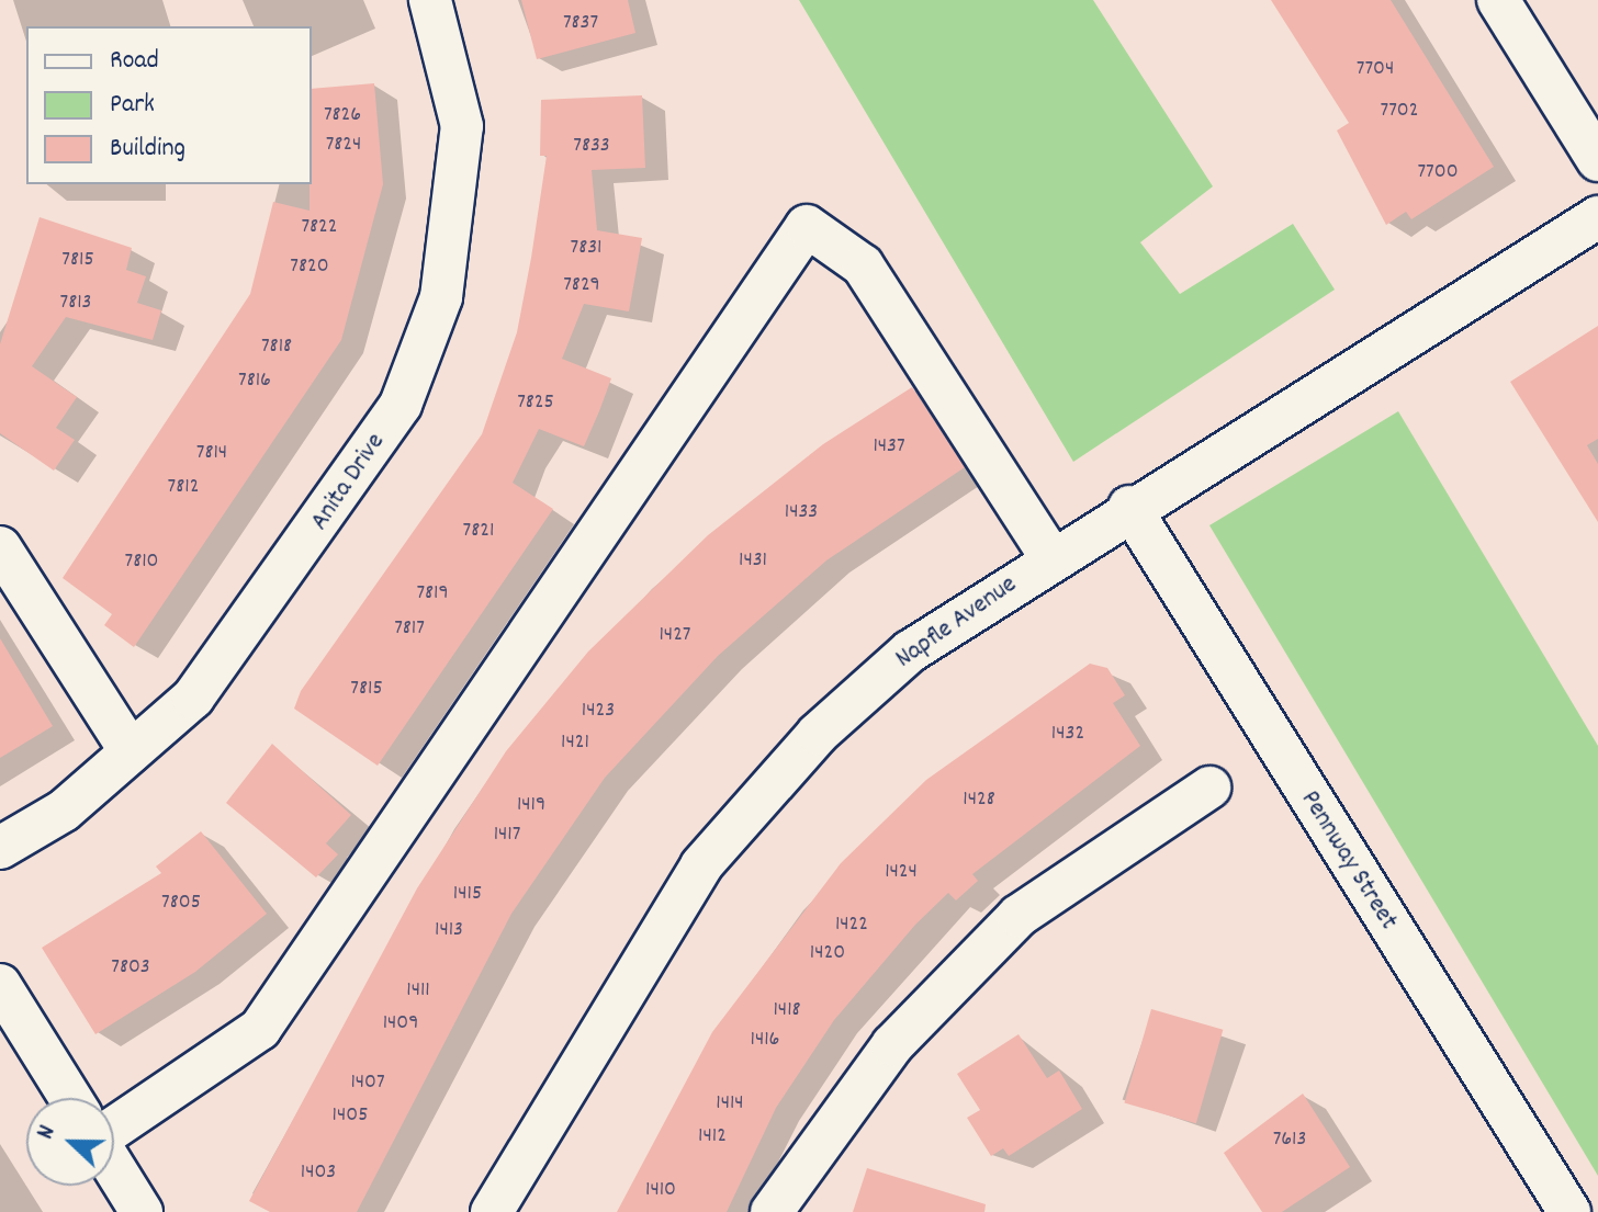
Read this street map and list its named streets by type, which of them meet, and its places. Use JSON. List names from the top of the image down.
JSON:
{
  "streets": {
    "street": ["Anita Drive", "Napfle Avenue", "Pennway Street"]
  },
  "crossings": [
    ["Napfle Avenue", "Pennway Street"]
  ],
  "house_numbers": [
    "7837",
    "7704",
    "7702",
    "7826",
    "7824",
    "7833",
    "7700",
    "7822",
    "7831",
    "7815",
    "7820",
    "7829",
    "7813",
    "7818",
    "7816",
    "7825",
    "1437",
    "7814",
    "7812",
    "1433",
    "7821",
    "1431",
    "7810",
    "7819",
    "7817",
    "1427",
    "7815",
    "1423",
    "1432",
    "1421",
    "1428",
    "1419",
    "1417",
    "1424",
    "1415",
    "7805",
    "1422",
    "1413",
    "1420",
    "7803",
    "1411",
    "1418",
    "1409",
    "1416",
    "1407",
    "1414",
    "1405",
    "1412",
    "7613",
    "1403",
    "1410"
  ],
  "legend": ["Road", "Park", "Building"],
  "north": "left"
}
